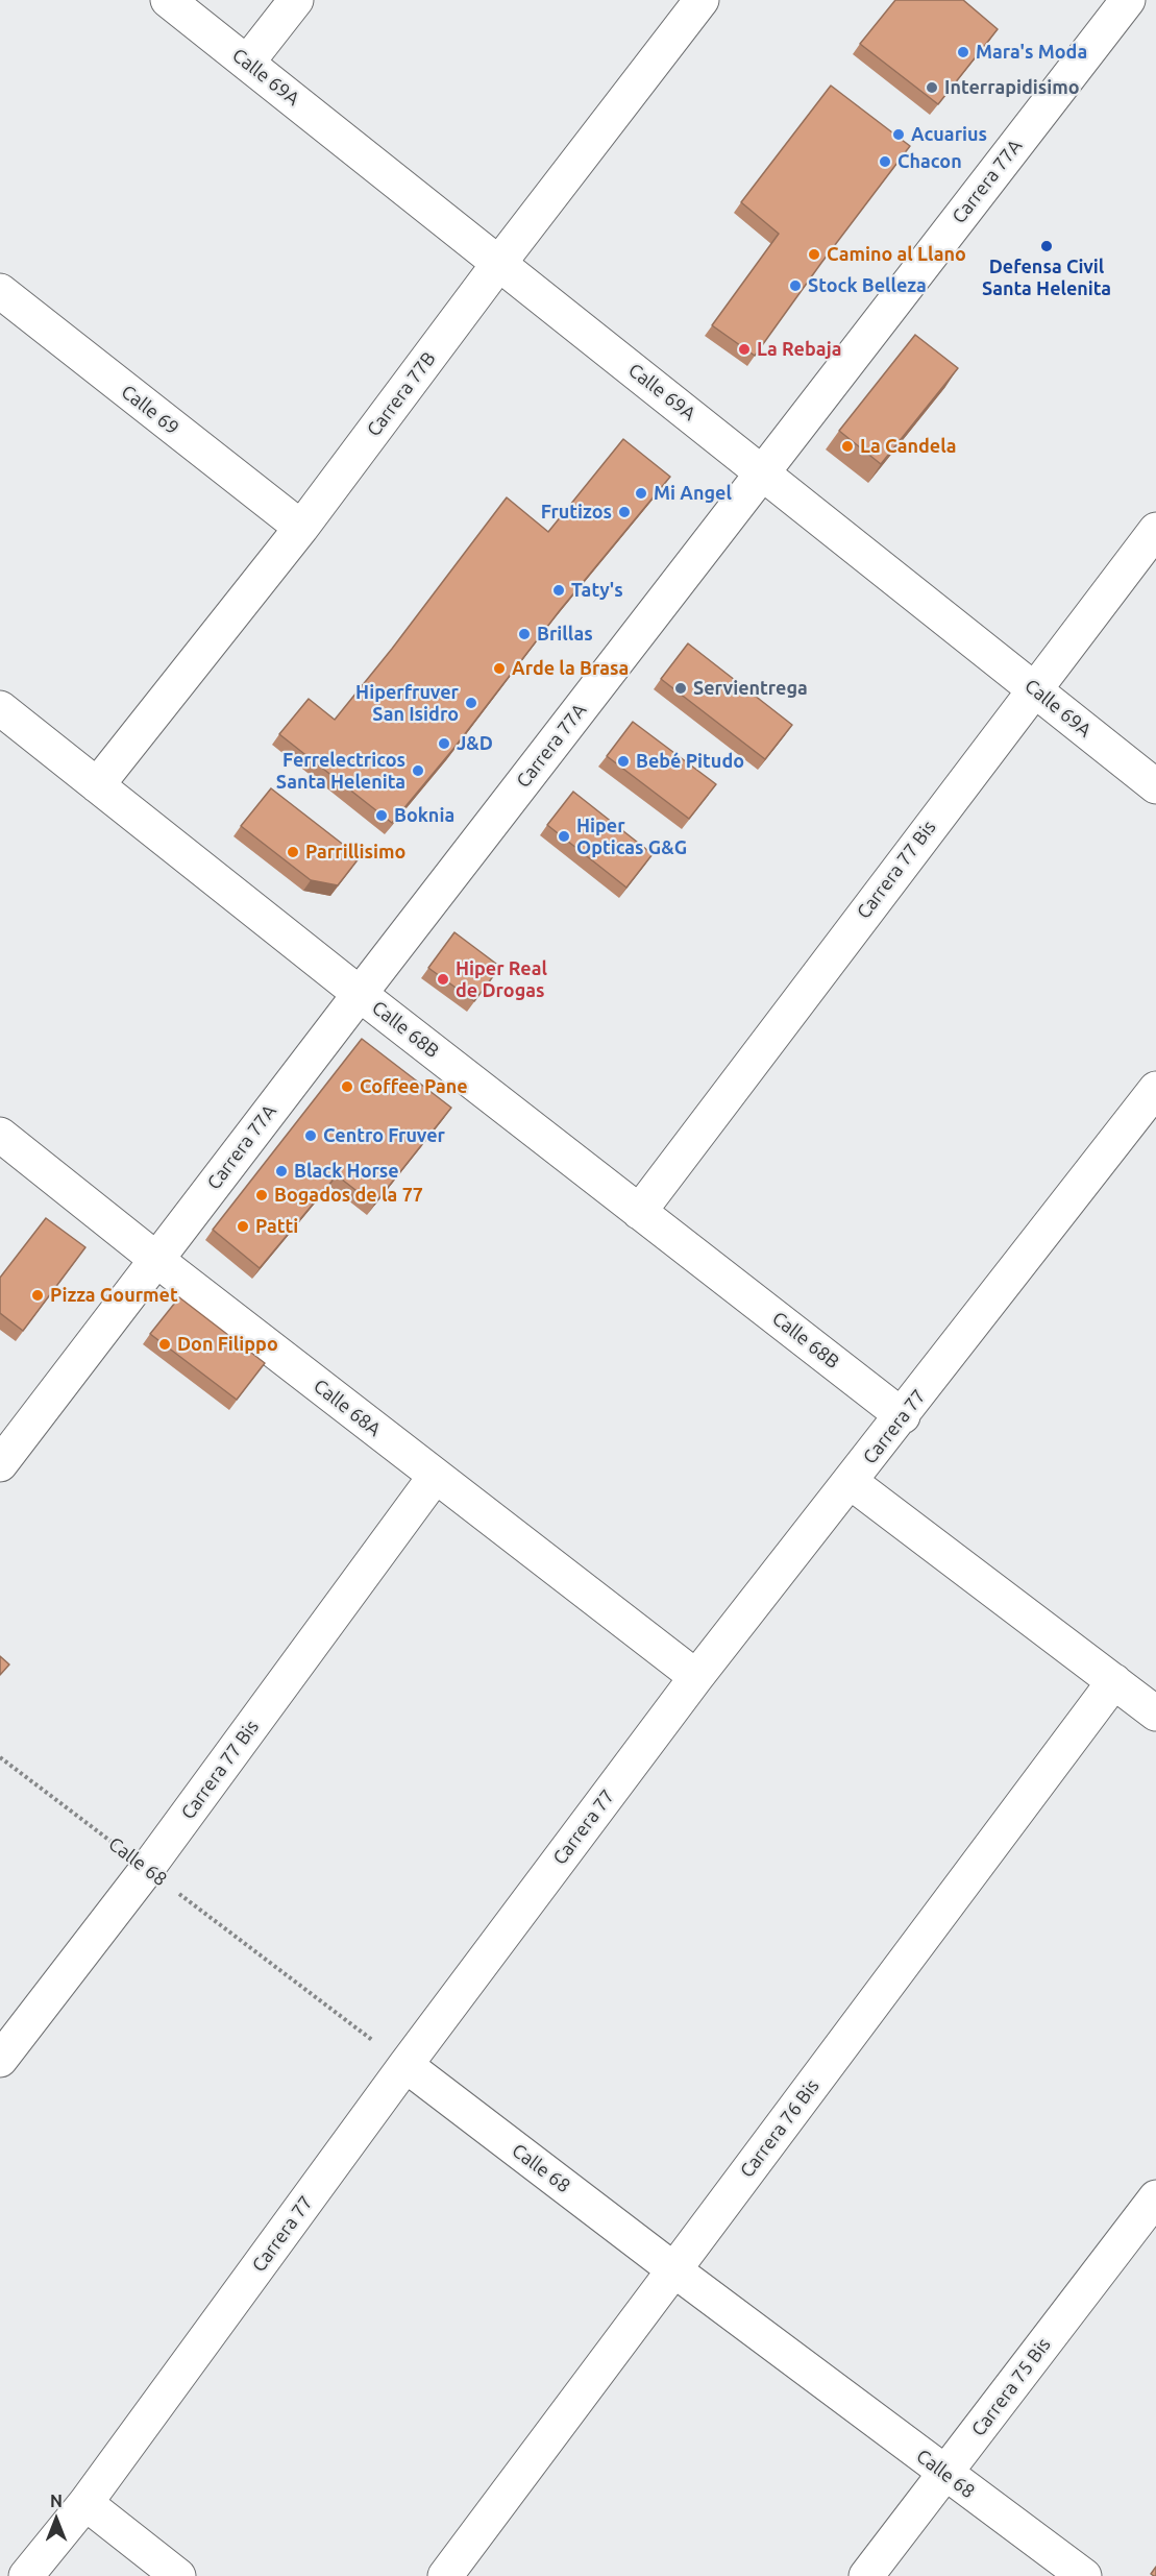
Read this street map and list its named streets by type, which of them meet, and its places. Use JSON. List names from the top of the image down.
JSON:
{
  "streets": {
    "street": [
      "Calle 69A",
      "Carrera 77A",
      "Carrera 77B",
      "Calle 69",
      "Carrera 77 Bis",
      "Calle 68B",
      "Calle 68A",
      "Carrera 77",
      "Calle 68",
      "Carrera 76 Bis",
      "Carrera 75 Bis"
    ]
  },
  "crossings": [
    ["Calle 69A", "Carrera 77A"],
    ["Calle 69A", "Carrera 77B"],
    ["Calle 69A", "Carrera 77 Bis"],
    ["Carrera 77A", "Calle 68B"],
    ["Carrera 77A", "Calle 68A"],
    ["Carrera 77B", "Calle 69"],
    ["Carrera 77B", "Calle 68B"],
    ["Carrera 77 Bis", "Calle 68B"],
    ["Carrera 77 Bis", "Calle 68A"],
    ["Carrera 77 Bis", "Calle 68"],
    ["Calle 68B", "Carrera 77"],
    ["Calle 68A", "Carrera 77"],
    ["Carrera 77", "Calle 68"],
    ["Calle 68", "Carrera 76 Bis"],
    ["Calle 68", "Carrera 75 Bis"]
  ],
  "places": [
    "Mara's Moda",
    "Interrapidisimo",
    "Acuarius",
    "Chacon",
    "Defensa Civil Santa Helenita",
    "Camino al Llano",
    "Stock Belleza",
    "La Rebaja",
    "La Candela",
    "Mi Angel",
    "Frutizos",
    "Taty's",
    "Brillas",
    "Arde la Brasa",
    "Servientrega",
    "Hiperfruver San Isidro",
    "J&D",
    "Bebé Pitudo",
    "Ferrelectricos Santa Helenita",
    "Boknia",
    "Hiper Opticas G&G",
    "Parrillisimo",
    "Hiper Real de Drogas",
    "Coffee Pane",
    "Centro Fruver",
    "Black Horse",
    "Bogados de la 77",
    "Patti",
    "Pizza Gourmet",
    "Don Filippo"
  ],
  "north": "top"
}
